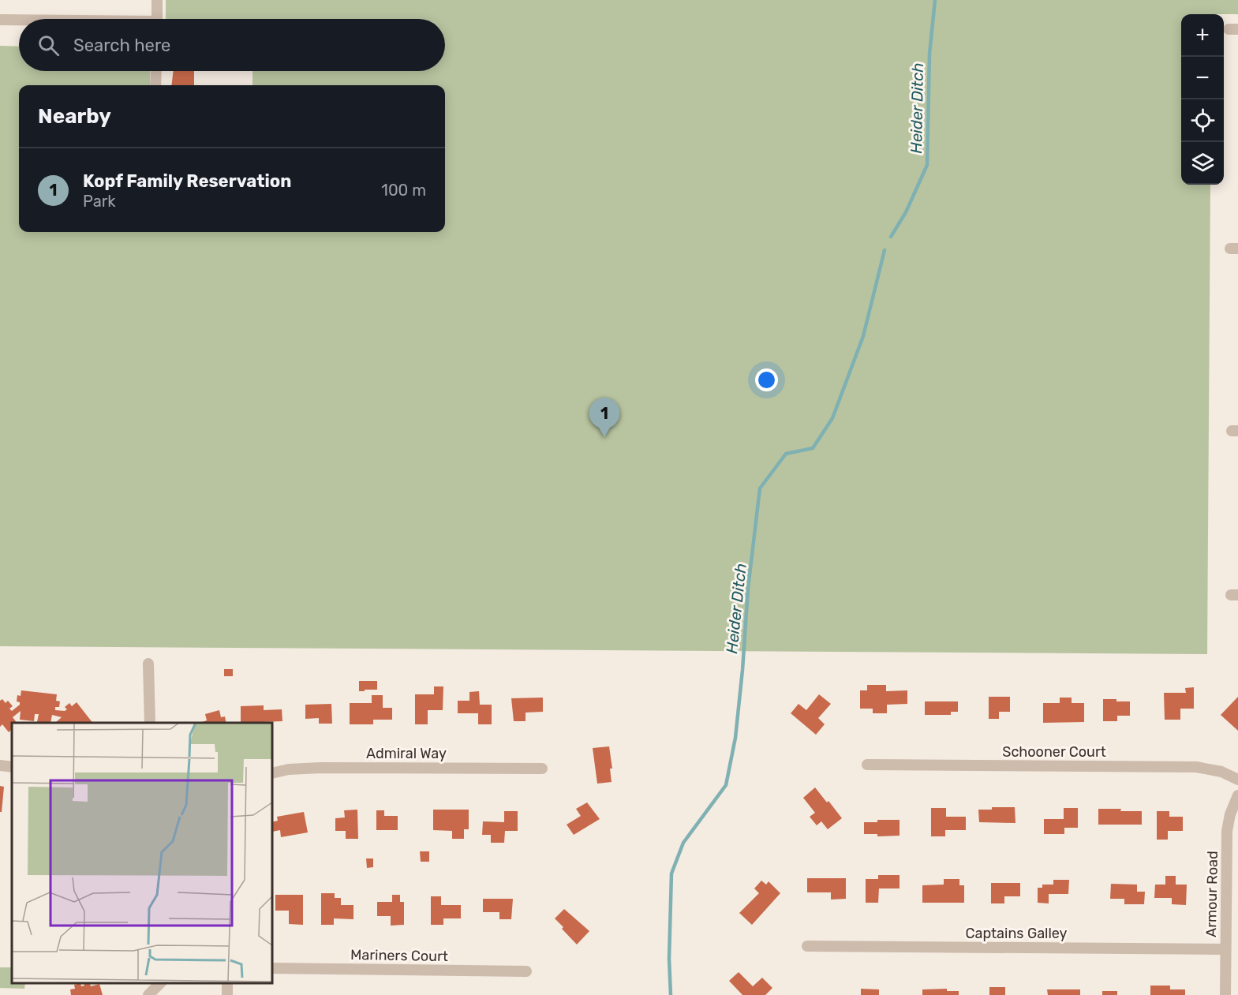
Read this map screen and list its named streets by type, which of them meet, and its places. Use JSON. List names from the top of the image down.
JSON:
{
  "streets": {
    "street": [
      "Schooner Court",
      "Admiral Way",
      "Armour Road",
      "Captains Galley",
      "Mariners Court"
    ]
  },
  "crossings": [
    ["Armour Road", "Captains Galley"]
  ],
  "water": ["Heider Ditch"],
  "page": {
    "map_buttons": ["+", "−"],
    "search": "Search here",
    "heading": "Nearby",
    "list": [
      {
        "mark": "1",
        "name": "Kopf Family Reservation",
        "note": "Park",
        "value": "100 m"
      }
    ],
    "pins": "1"
  }
}
